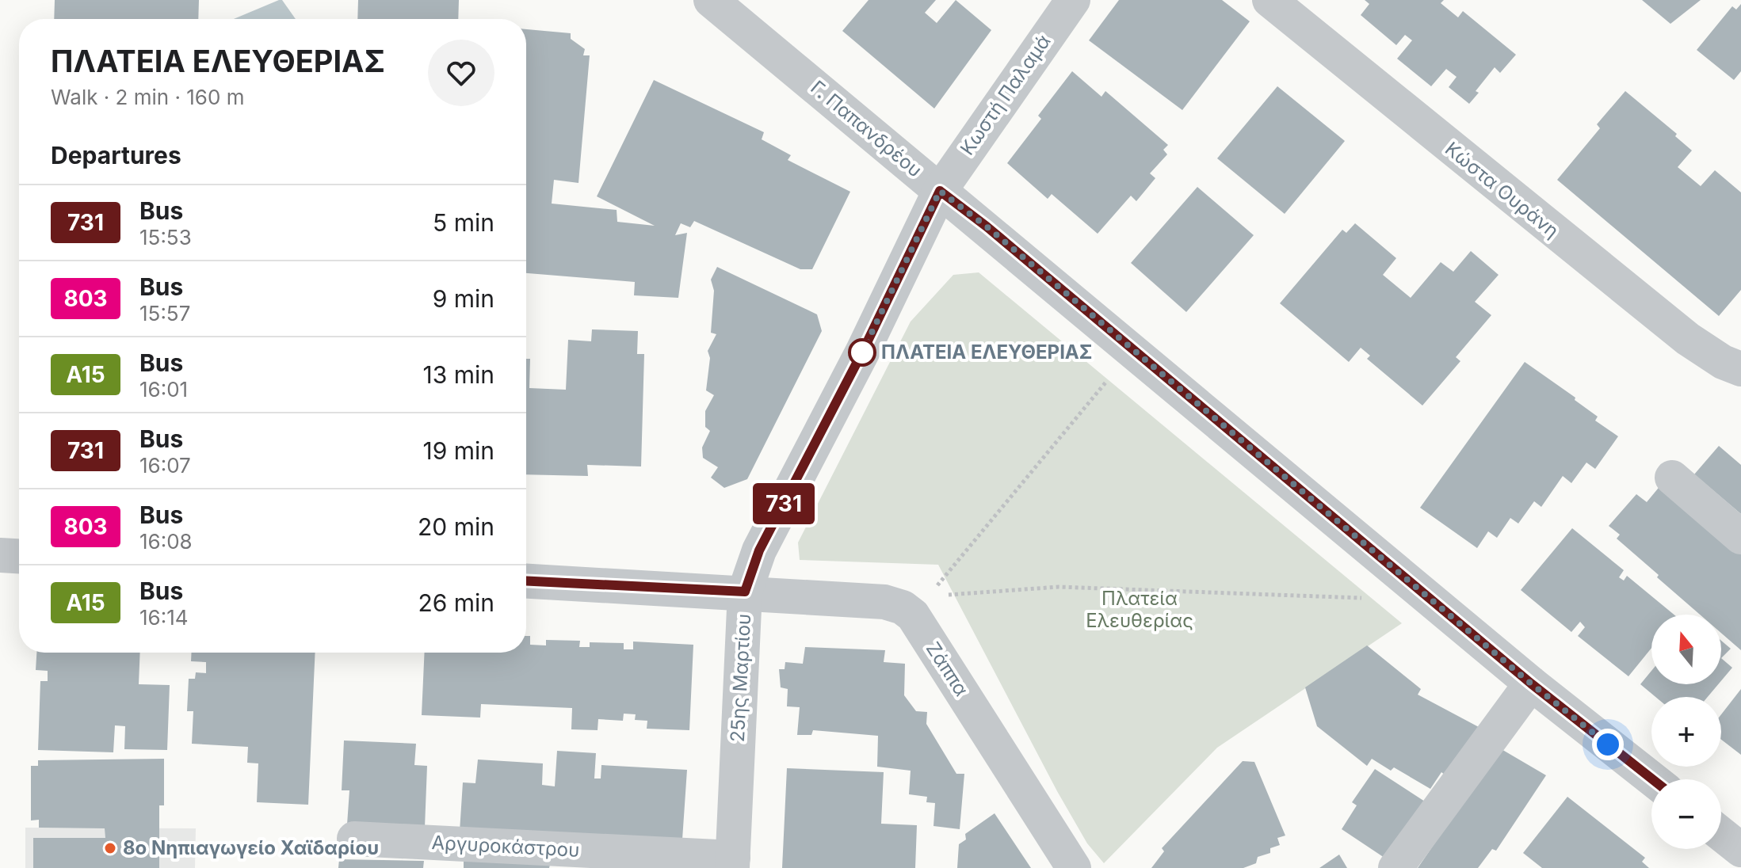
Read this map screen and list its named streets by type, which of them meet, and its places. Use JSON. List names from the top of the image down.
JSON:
{
  "streets": {
    "street": [
      "Κωστή Παλαμά",
      "Γ. Παπανδρέου",
      "Κώστα Ουράνη",
      "Ζάππα",
      "25ης Μαρτίου",
      "Αργυροκάστρου"
    ]
  },
  "crossings": [
    ["Κωστή Παλαμά", "Γ. Παπανδρέου"],
    ["Κωστή Παλαμά", "25ης Μαρτίου"],
    ["Γ. Παπανδρέου", "25ης Μαρτίου"],
    ["25ης Μαρτίου", "Αργυροκάστρου"]
  ],
  "parks": ["Πλατεία Ελευθερίας"],
  "places": ["ΠΛΑΤΕΙΑ ΕΛΕΥΘΕΡΙΑΣ", "8ο Νηπιαγωγείο Χαϊδαρίου"],
  "lines": ["bus line 731"],
  "north": "top",
  "page": {
    "on_map": "731",
    "heading": [
      ["ΠΛΑΤΕΙΑ ΕΛΕΥΘΕΡΙΑΣ", "Walk · 2 min · 160 m"],
      "Departures"
    ],
    "list": [
      {
        "mark": "731",
        "name": "Bus",
        "note": "15:53",
        "value": "5 min"
      },
      {
        "mark": "803",
        "name": "Bus",
        "note": "15:57",
        "value": "9 min"
      },
      {
        "mark": "Α15",
        "name": "Bus",
        "note": "16:01",
        "value": "13 min"
      },
      {
        "mark": "731",
        "name": "Bus",
        "note": "16:07",
        "value": "19 min"
      },
      {
        "mark": "803",
        "name": "Bus",
        "note": "16:08",
        "value": "20 min"
      },
      {
        "mark": "Α15",
        "name": "Bus",
        "note": "16:14",
        "value": "26 min"
      }
    ],
    "map_buttons": ["+", "−"]
  }
}
